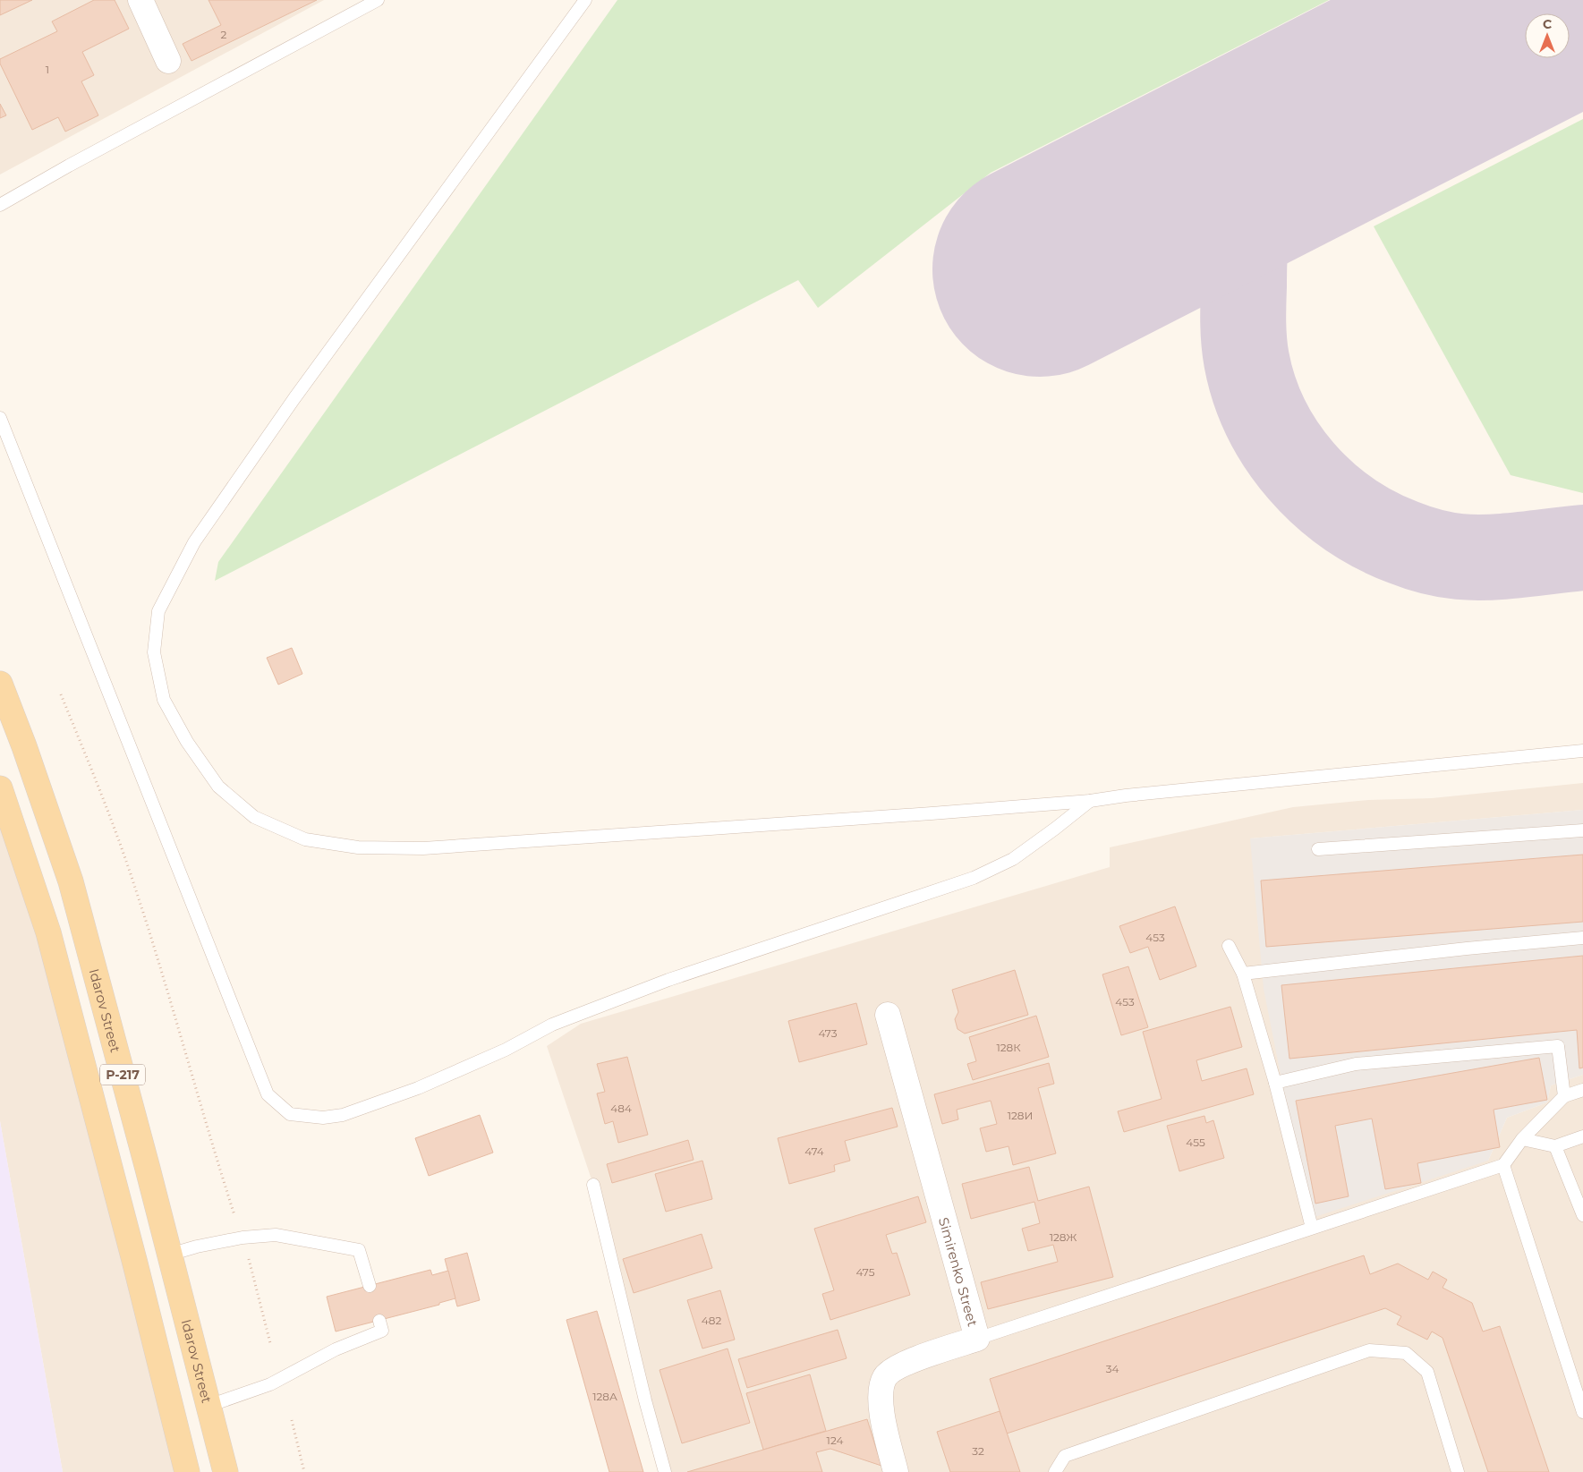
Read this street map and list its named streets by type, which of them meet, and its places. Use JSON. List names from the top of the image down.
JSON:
{
  "streets": {
    "main road": ["Idarov Street", "Р-217"],
    "street": ["Simirenko Street"]
  },
  "house_numbers": [
    "2",
    "1",
    "453",
    "453",
    "473",
    "128К",
    "484",
    "128И",
    "455",
    "474",
    "128Ж",
    "475",
    "482",
    "34",
    "128А",
    "124",
    "32"
  ],
  "north": "top"
}
